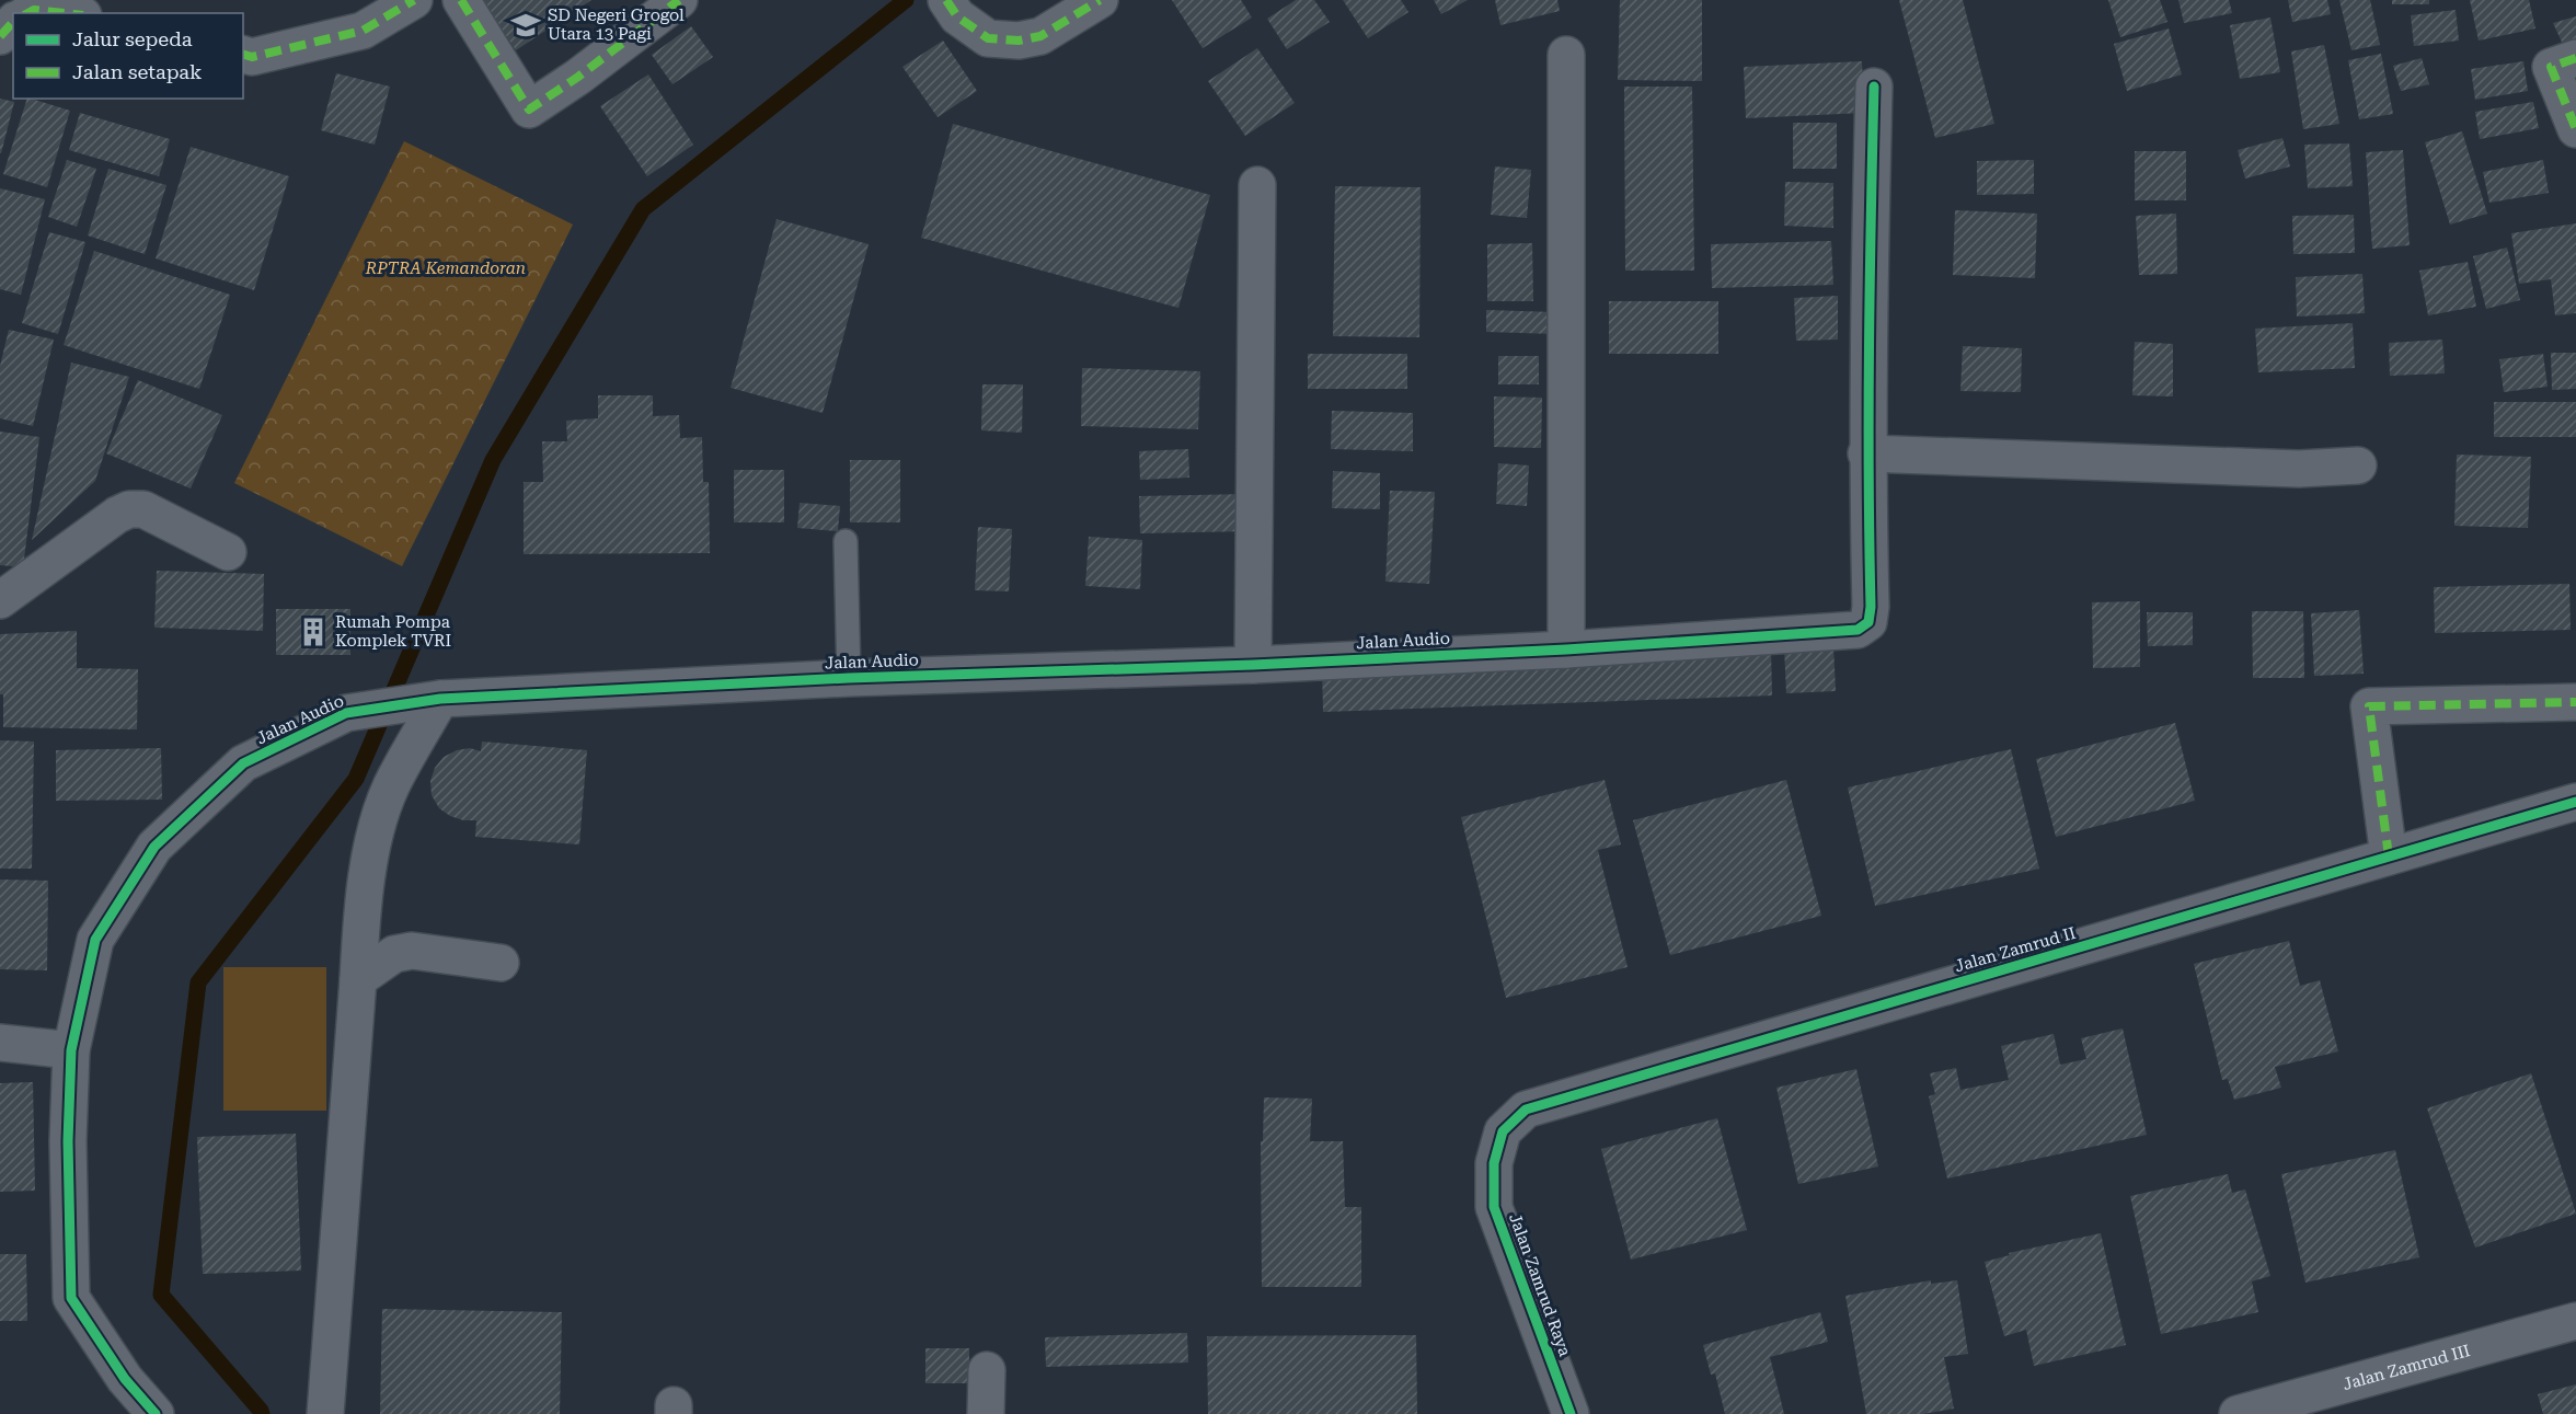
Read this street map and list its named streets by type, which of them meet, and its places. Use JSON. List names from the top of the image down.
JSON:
{
  "streets": {
    "street": [
      "Jalan Audio",
      "Jalan Zamrud II",
      "Jalan Zamrud Raya",
      "Jalan Zamrud III"
    ]
  },
  "crossings": [
    ["Jalan Zamrud II", "Jalan Zamrud Raya"]
  ],
  "parks": ["RPTRA Kemandoran"],
  "places": {
    "school or university": ["SD Negeri Grogol Utara 13 Pagi"],
    "building": ["Rumah Pompa Komplek TVRI"]
  },
  "legend": ["Jalur sepeda", "Jalan setapak"]
}
